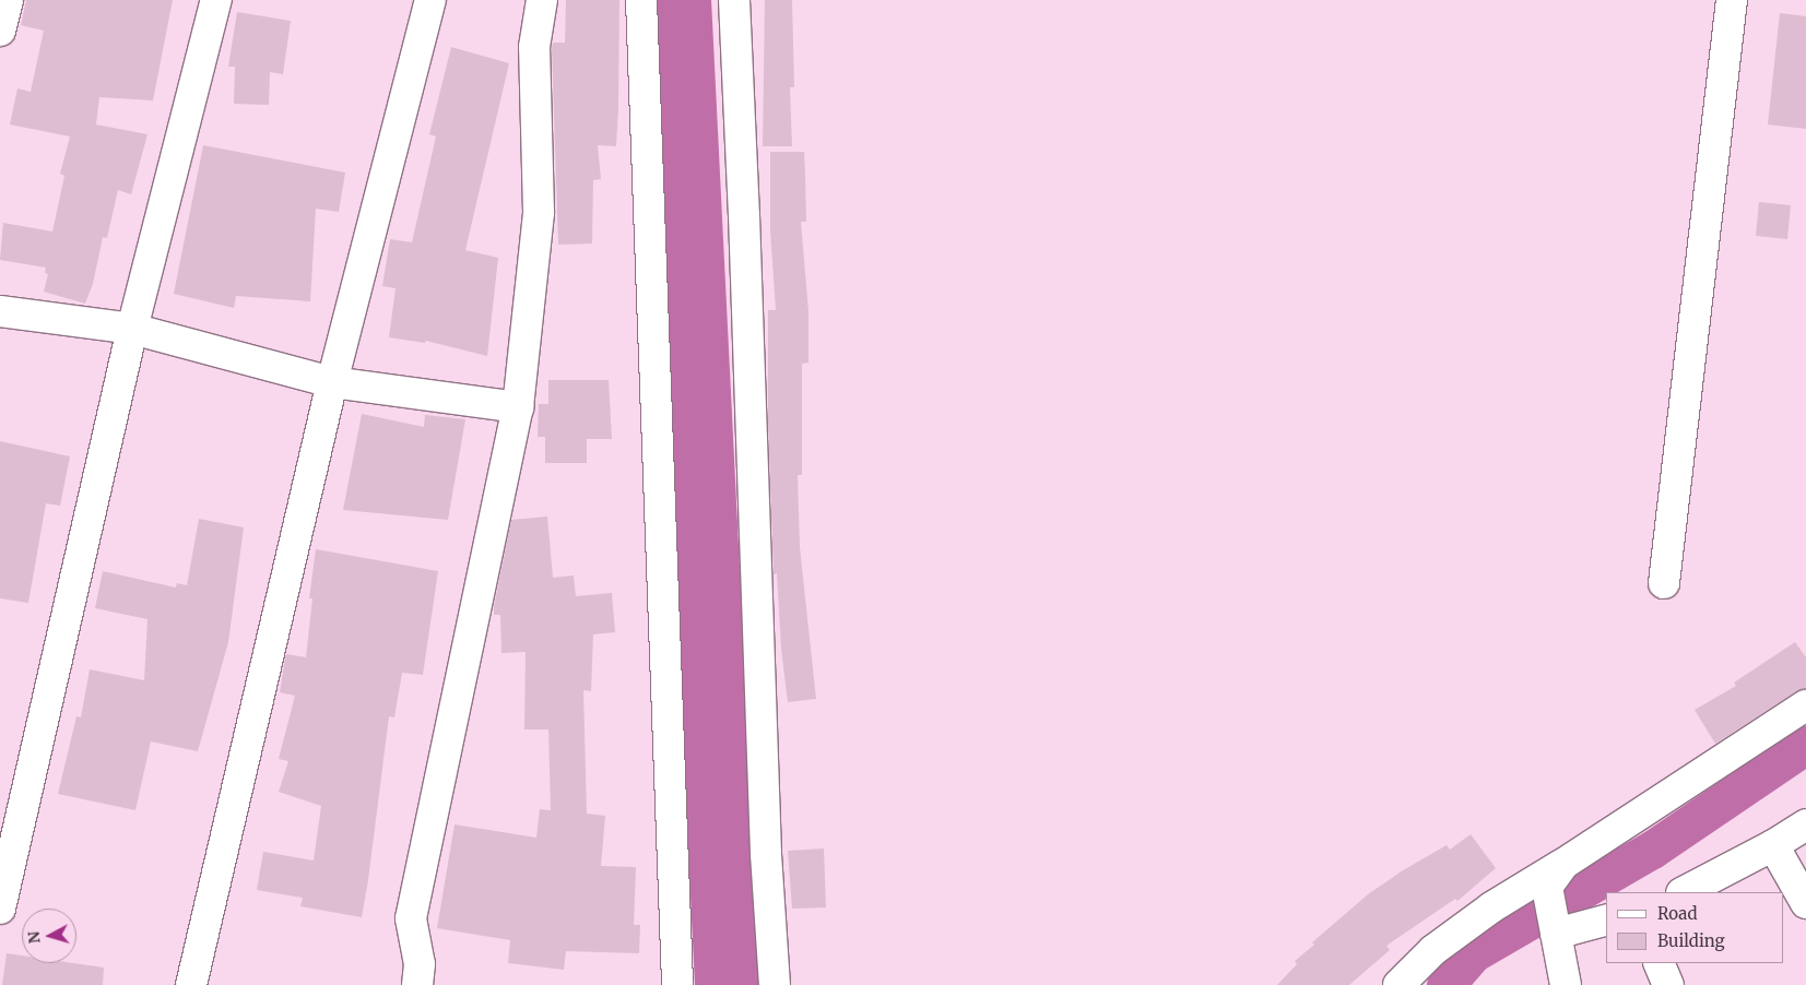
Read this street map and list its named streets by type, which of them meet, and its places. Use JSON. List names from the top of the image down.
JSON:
{
  "legend": ["Road", "Building"],
  "north": "left"
}
